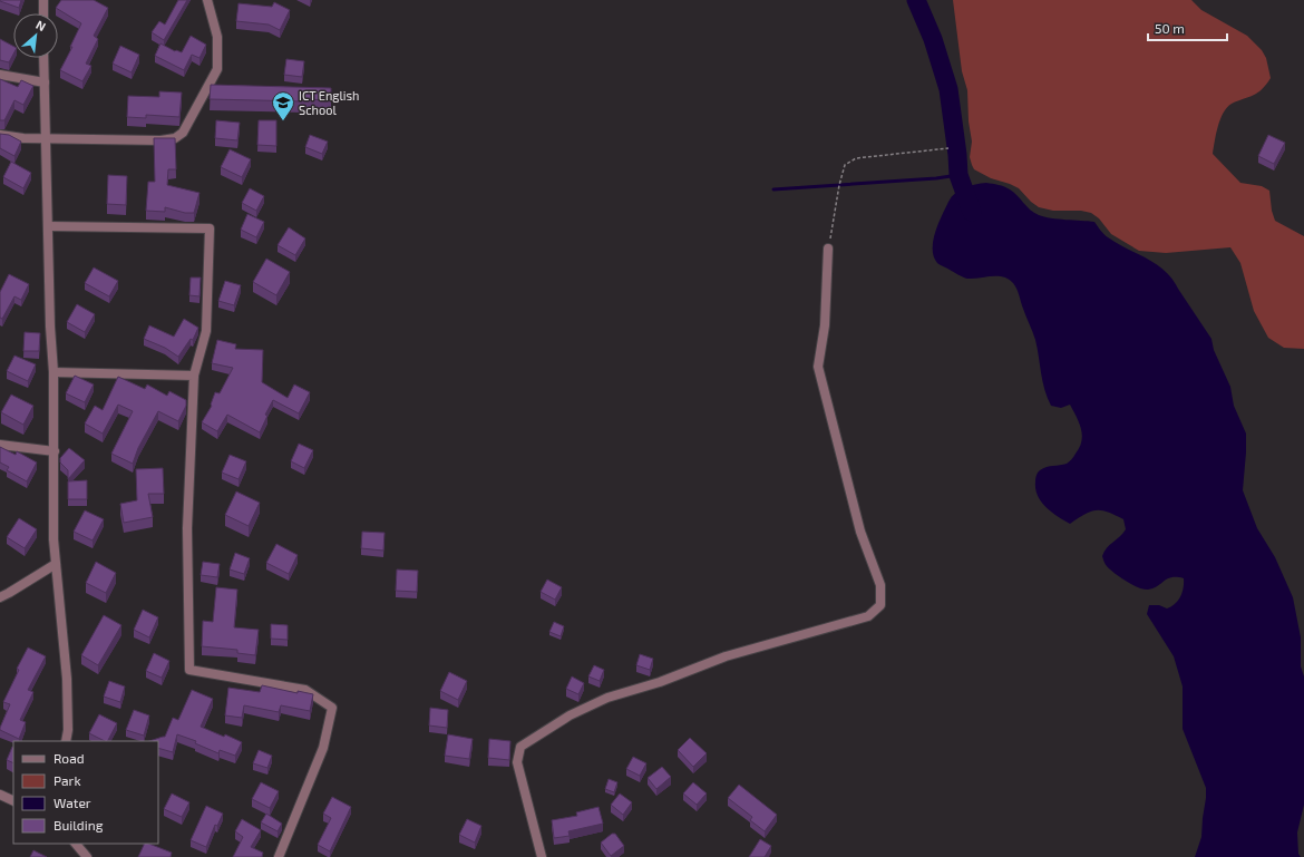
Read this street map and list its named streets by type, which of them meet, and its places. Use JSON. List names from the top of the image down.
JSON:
{
  "places": {
    "school or university": ["ICT English School"]
  },
  "legend": [
    "Road",
    "Park",
    "Water",
    "Building"
  ],
  "scale_bar": "50 m",
  "north": "top right"
}
